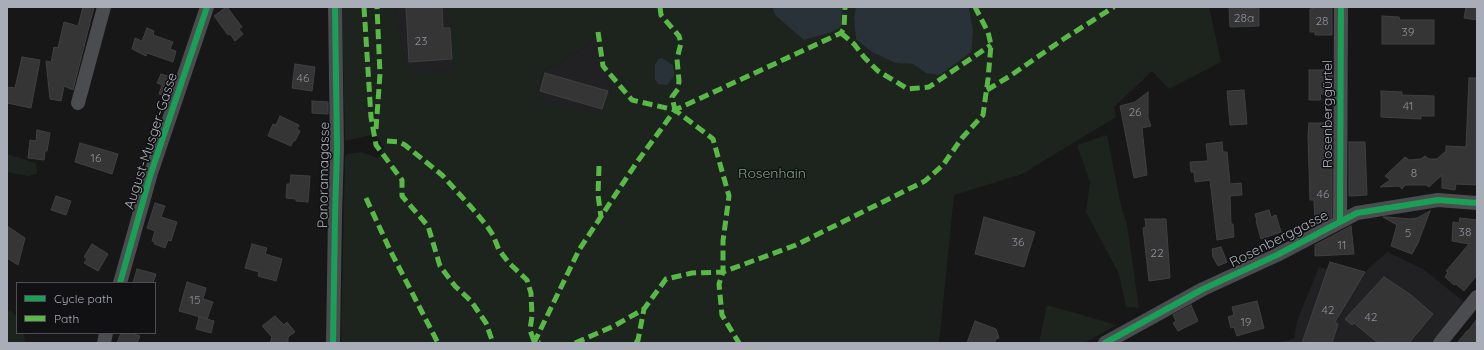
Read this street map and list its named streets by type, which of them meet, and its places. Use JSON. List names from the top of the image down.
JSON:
{
  "streets": {
    "street": [
      "Rosenberggürtel",
      "August-Musger-Gasse",
      "Panoramagasse",
      "Rosenberggasse"
    ]
  },
  "crossings": [
    ["Rosenberggürtel", "Rosenberggasse"]
  ],
  "parks": ["Rosenhain"],
  "house_numbers": [
    "28a",
    "28",
    "39",
    "23",
    "46",
    "41",
    "26",
    "16",
    "8",
    "46",
    "38",
    "5",
    "36",
    "11",
    "22",
    "15",
    "42",
    "42",
    "19"
  ],
  "legend": ["Cycle path", "Path"]
}
